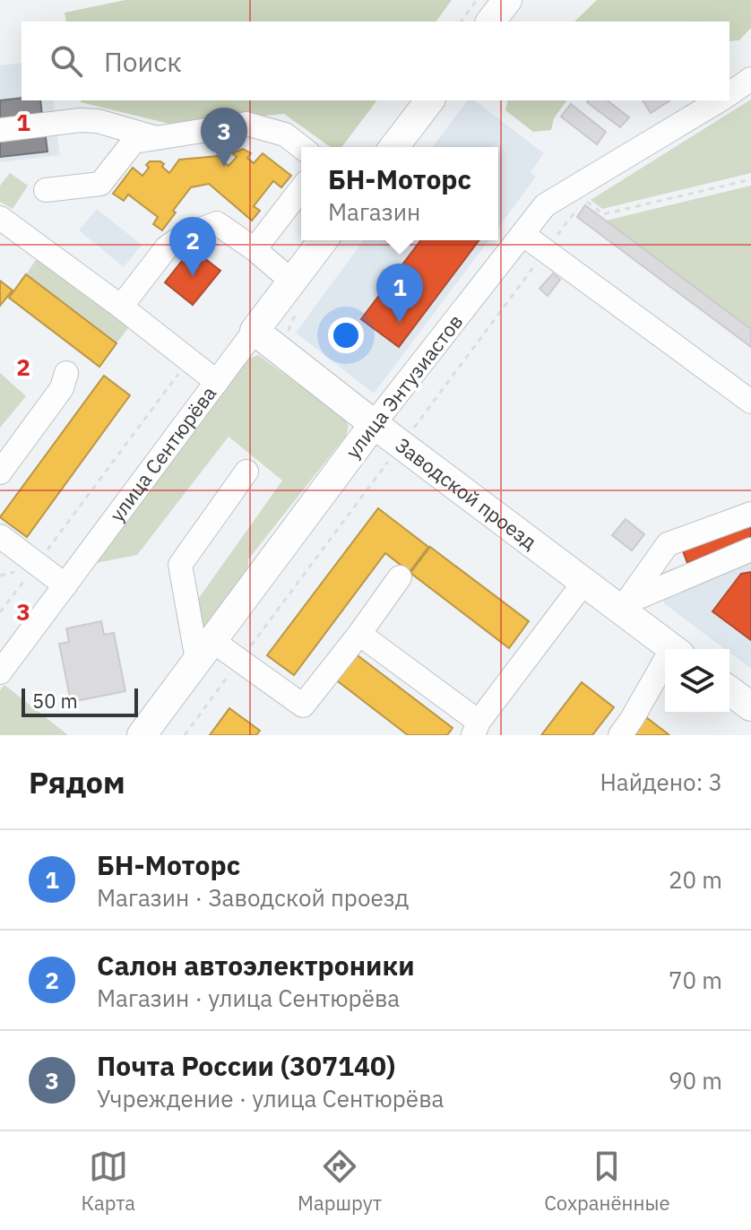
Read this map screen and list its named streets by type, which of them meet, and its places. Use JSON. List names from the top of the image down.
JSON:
{
  "streets": {
    "main road": ["улица Энтузиастов", "улица Сентюрёва", "Заводской проезд"]
  },
  "crossings": [
    ["улица Энтузиастов", "Заводской проезд"],
    ["улица Сентюрёва", "Заводской проезд"]
  ],
  "scale_bar": "50 m",
  "page": {
    "search": "Поиск",
    "pins": ["3", "2", "1"],
    "popup": ["БН-Моторс", "Магазин"],
    "scale": "50 m",
    "heading": ["Рядом", "Найдено: 3"],
    "list": [
      {
        "mark": "1",
        "name": "БН-Моторс",
        "note": "Магазин · Заводской проезд",
        "value": "20 m"
      },
      {
        "mark": "2",
        "name": "Салон автоэлектроники",
        "note": "Магазин · улица Сентюрёва",
        "value": "70 m"
      },
      {
        "mark": "3",
        "name": "Почта России (307140)",
        "note": "Учреждение · улица Сентюрёва",
        "value": "90 m"
      }
    ],
    "nav": ["Карта", "Маршрут", "Сохранённые"]
  },
  "grid": {
    "rows": ["1", "2", "3"]
  }
}
